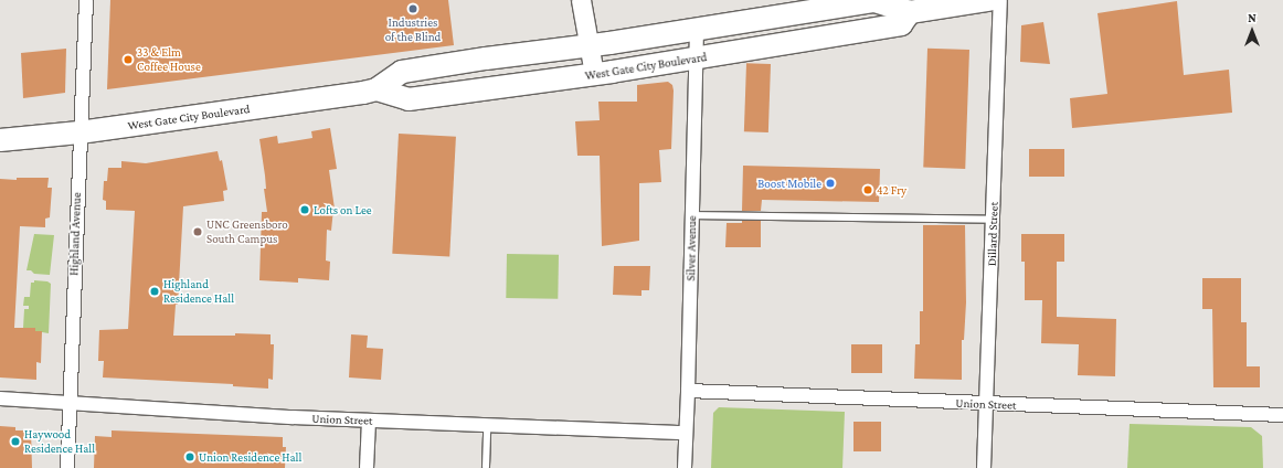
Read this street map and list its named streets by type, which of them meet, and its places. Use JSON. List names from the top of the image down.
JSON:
{
  "streets": {
    "main road": ["West Gate City Boulevard"],
    "street": [
      "Highland Avenue",
      "Dillard Street",
      "Silver Avenue",
      "Union Street"
    ]
  },
  "crossings": [
    ["West Gate City Boulevard", "Highland Avenue"],
    ["West Gate City Boulevard", "Silver Avenue"],
    ["Highland Avenue", "Union Street"],
    ["Dillard Street", "Union Street"],
    ["Silver Avenue", "Union Street"]
  ],
  "places": [
    "Industries of the Blind",
    "33 & Elm Coffee House",
    "Boost Mobile",
    "42 Fry",
    "Lofts on Lee",
    "UNC Greensboro South Campus",
    "Highland Residence Hall",
    "Haywood Residence Hall",
    "Union Residence Hall"
  ],
  "north": "top"
}
